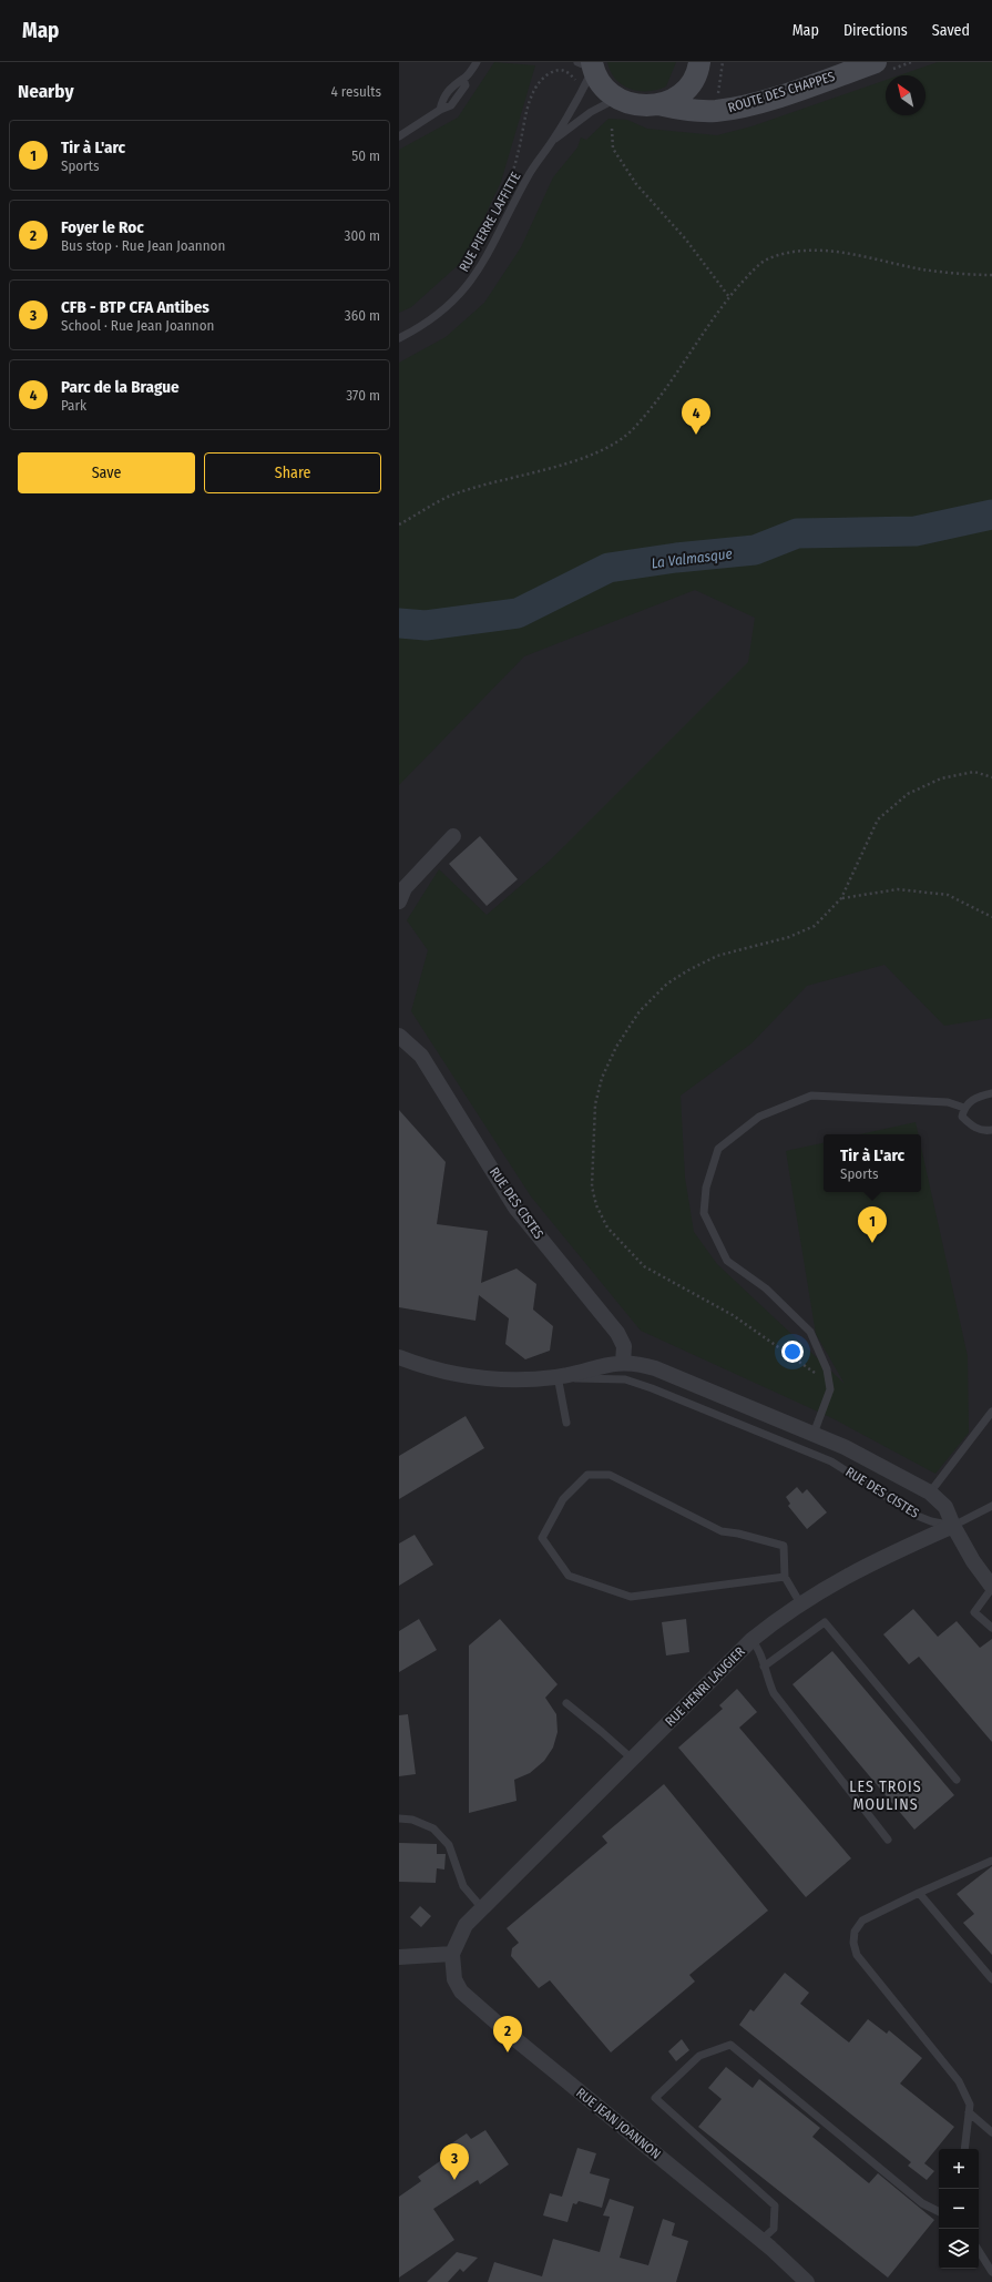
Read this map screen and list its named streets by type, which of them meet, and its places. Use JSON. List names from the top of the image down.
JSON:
{
  "streets": {
    "main road": ["ROUTE DES CHAPPES"],
    "street": ["RUE DES CISTES", "RUE HENRI LAUGIER", "RUE JEAN JOANNON"],
    "lane": ["RUE PIERRE LAFFITTE"]
  },
  "crossings": [
    ["RUE DES CISTES", "RUE HENRI LAUGIER"],
    ["RUE HENRI LAUGIER", "RUE JEAN JOANNON"]
  ],
  "districts": ["LES TROIS MOULINS"],
  "water": ["La Valmasque"],
  "north": "top left",
  "page": {
    "header": "Map",
    "nav": ["Map", "Directions", "Saved"],
    "heading": ["Nearby", "4 results"],
    "list": [
      {
        "mark": "1",
        "name": "Tir à L'arc",
        "note": "Sports",
        "value": "50 m"
      },
      {
        "mark": "2",
        "name": "Foyer le Roc",
        "note": "Bus stop · Rue Jean Joannon",
        "value": "300 m"
      },
      {
        "mark": "3",
        "name": "CFB - BTP CFA Antibes",
        "note": "School · Rue Jean Joannon",
        "value": "360 m"
      },
      {
        "mark": "4",
        "name": "Parc de la Brague",
        "note": "Park",
        "value": "370 m"
      }
    ],
    "pins": [
      "4",
      "1",
      "2",
      "3"
    ],
    "buttons": ["Save", "Share"],
    "popup": ["Tir à L'arc", "Sports"],
    "map_buttons": ["+", "−"]
  }
}
